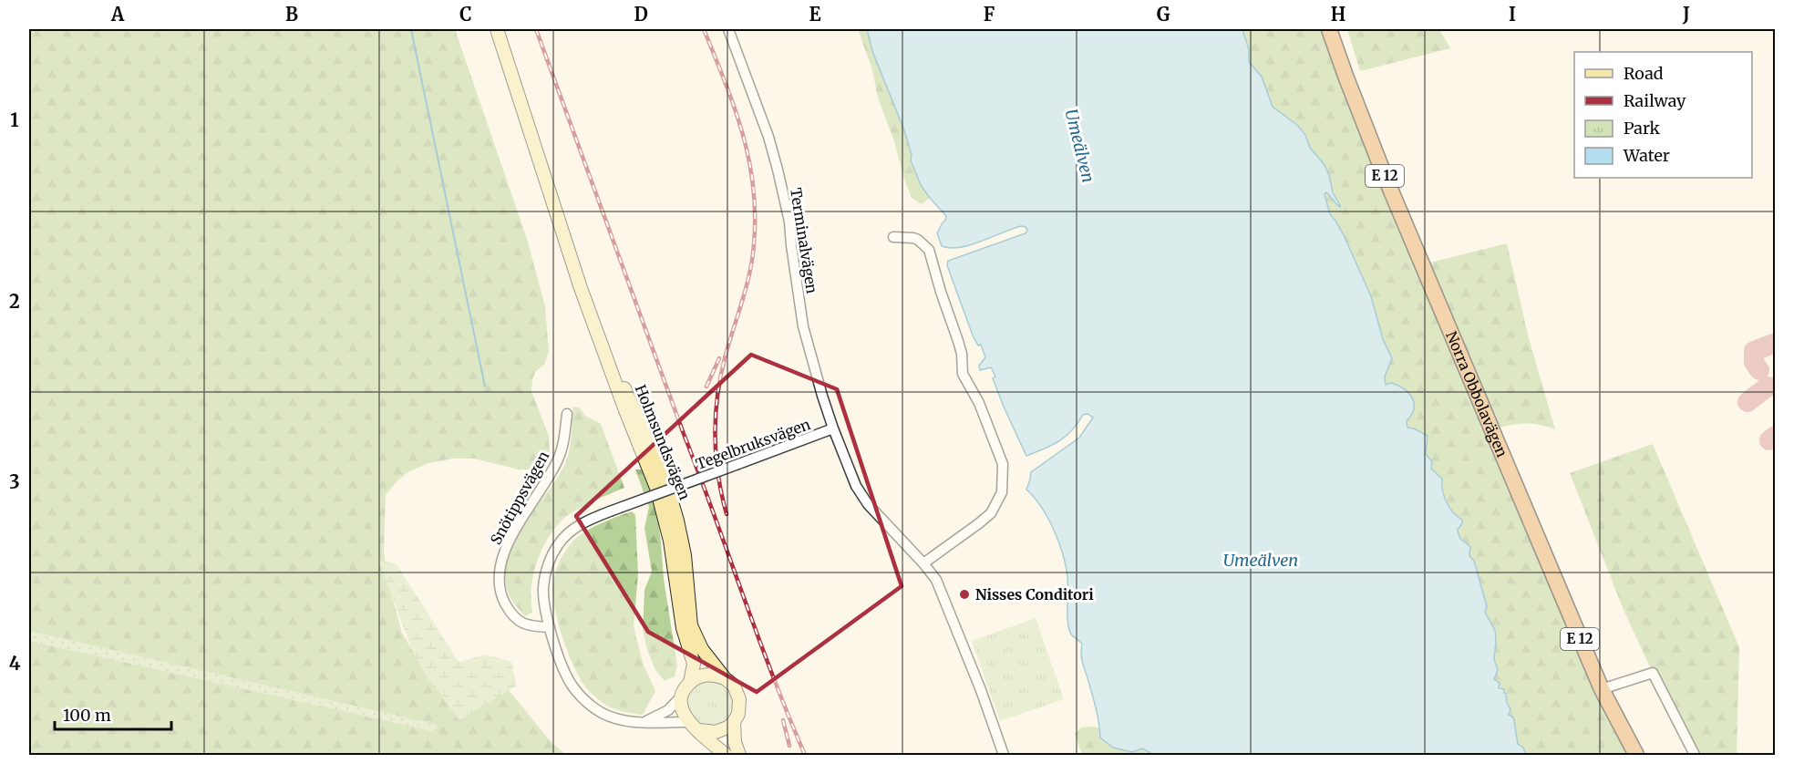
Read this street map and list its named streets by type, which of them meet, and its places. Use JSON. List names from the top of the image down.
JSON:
{
  "streets": {
    "highway": ["E 12", "Norra Obbolavägen"],
    "main road": ["Holmsundsvägen"],
    "street": ["Terminalvägen", "Tegelbruksvägen", "Snötippsvägen"]
  },
  "crossings": [
    ["Terminalvägen", "Tegelbruksvägen"],
    ["Holmsundsvägen", "Tegelbruksvägen"],
    ["Tegelbruksvägen", "Snötippsvägen"]
  ],
  "water": ["Umeälven"],
  "places": ["Nisses Conditori"],
  "legend": [
    "Road",
    "Railway",
    "Park",
    "Water"
  ],
  "scale_bar": "100 m",
  "grid": {
    "columns": [
      "A",
      "B",
      "C",
      "D",
      "E",
      "F",
      "G",
      "H",
      "I",
      "J"
    ],
    "rows": [
      "1",
      "2",
      "3",
      "4"
    ]
  }
}
